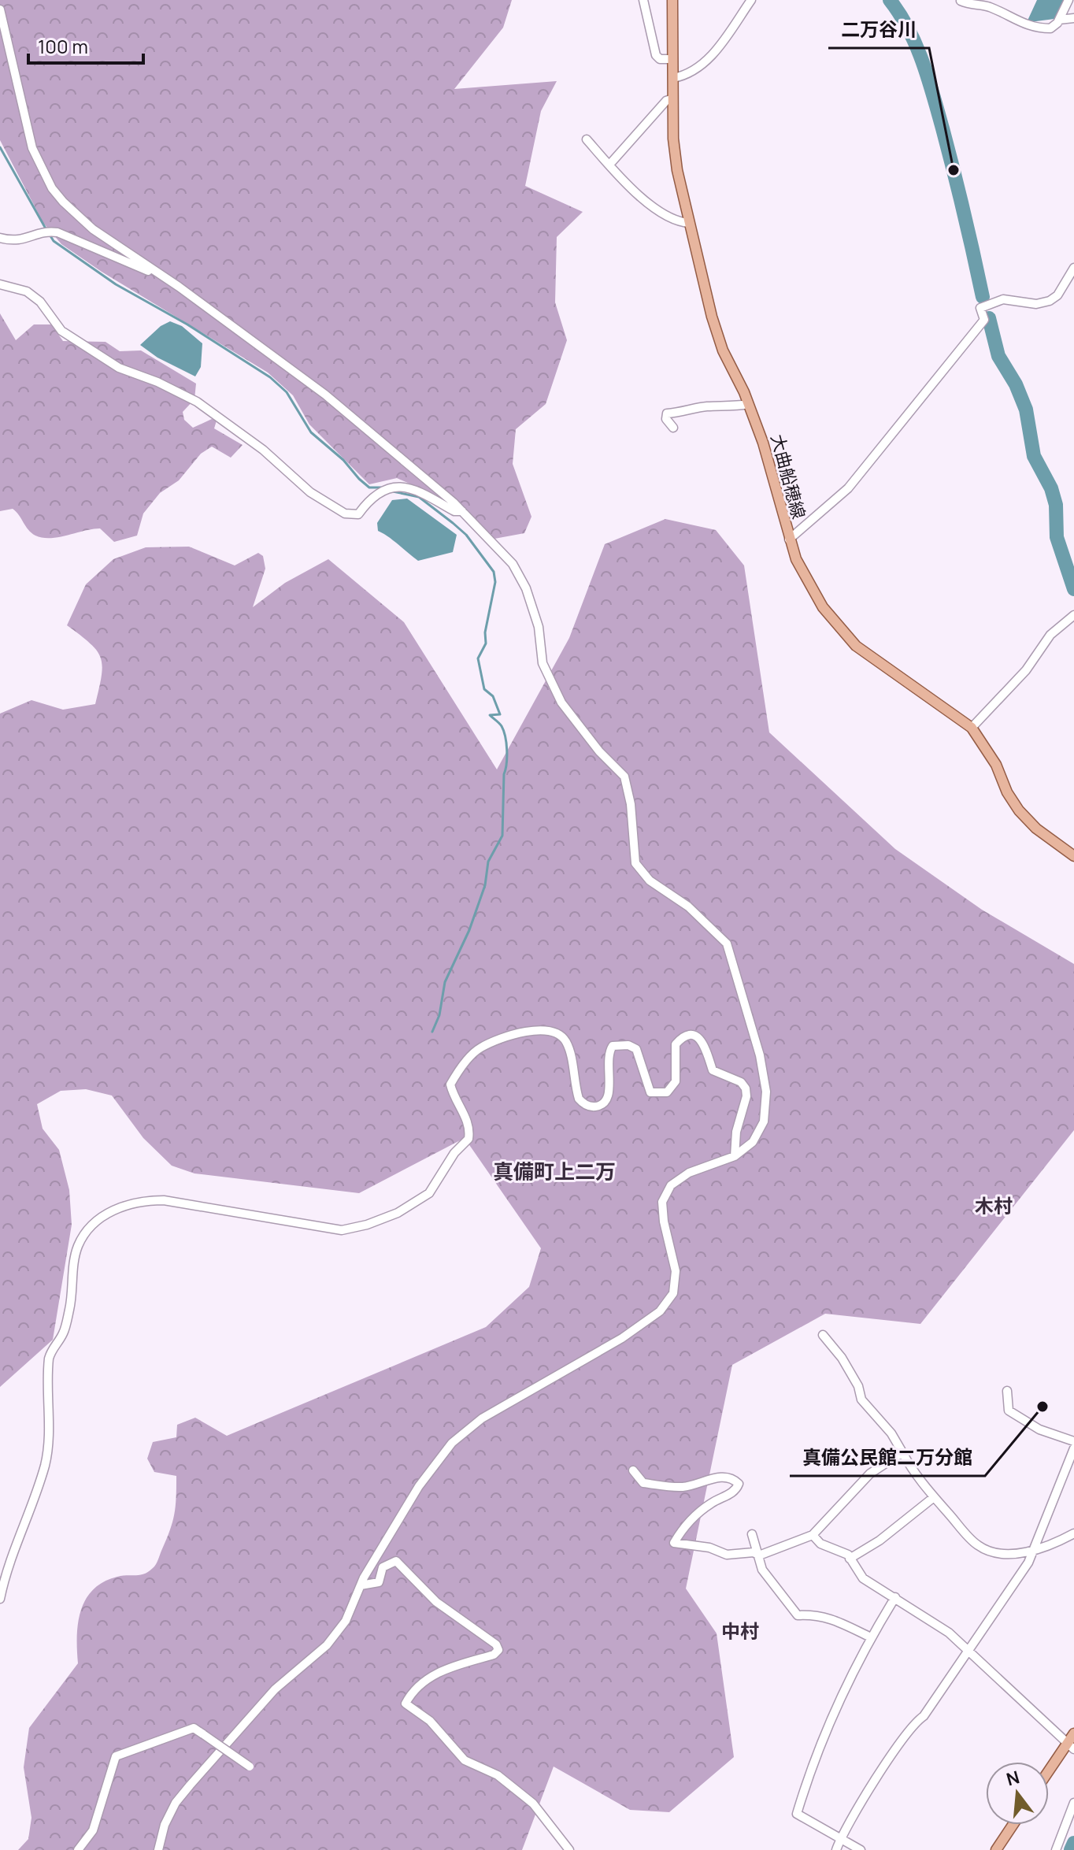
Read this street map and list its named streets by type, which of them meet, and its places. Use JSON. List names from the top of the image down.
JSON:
{
  "streets": {
    "main road": ["大曲船穂線"]
  },
  "districts": ["真備町上二万", "木村", "中村"],
  "places": ["二万谷川", "真備公民館二万分館"],
  "scale_bar": "100 m",
  "north": "top"
}
